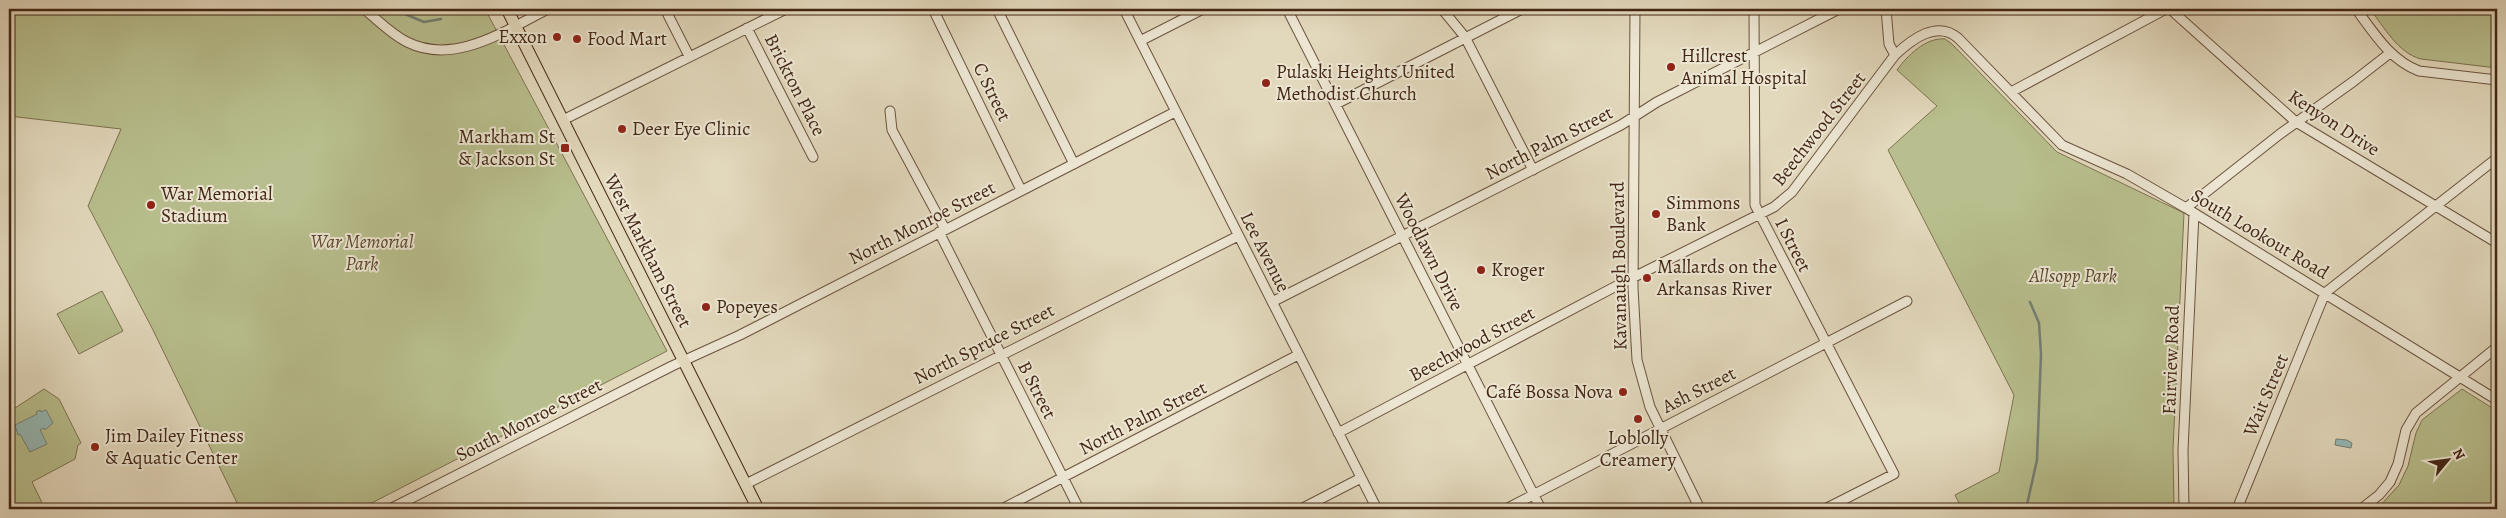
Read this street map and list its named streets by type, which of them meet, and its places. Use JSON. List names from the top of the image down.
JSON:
{
  "streets": {
    "main road": ["West Markham Street"],
    "street": [
      "Brickton Place",
      "C Street",
      "Kenyon Drive",
      "Beechwood Street",
      "North Palm Street",
      "North Monroe Street",
      "South Lookout Road",
      "I Street",
      "Lee Avenue",
      "Woodlawn Drive",
      "Kavanaugh Boulevard",
      "North Spruce Street",
      "Fairview Road",
      "B Street",
      "Ash Street",
      "Wait Street",
      "South Monroe Street"
    ]
  },
  "crossings": [
    ["C Street", "North Monroe Street"],
    ["Beechwood Street", "South Lookout Road"],
    ["Beechwood Street", "I Street"],
    ["Beechwood Street", "Lee Avenue"],
    ["Beechwood Street", "Woodlawn Drive"],
    ["Beechwood Street", "Kavanaugh Boulevard"],
    ["North Palm Street", "I Street"],
    ["North Palm Street", "Lee Avenue"],
    ["North Palm Street", "Woodlawn Drive"],
    ["North Palm Street", "Kavanaugh Boulevard"],
    ["North Palm Street", "B Street"],
    ["North Monroe Street", "West Markham Street"],
    ["North Monroe Street", "Lee Avenue"],
    ["North Monroe Street", "B Street"],
    ["North Monroe Street", "South Monroe Street"],
    ["South Lookout Road", "Fairview Road"],
    ["South Lookout Road", "Wait Street"],
    ["I Street", "Ash Street"],
    ["West Markham Street", "North Spruce Street"],
    ["West Markham Street", "South Monroe Street"],
    ["Lee Avenue", "North Spruce Street"],
    ["Woodlawn Drive", "Ash Street"],
    ["Kavanaugh Boulevard", "Ash Street"],
    ["North Spruce Street", "B Street"]
  ],
  "parks": ["War Memorial Park", "Allsopp Park"],
  "places": {
    "other": [
      "Exxon",
      "Food Mart",
      "Hillcrest Animal Hospital",
      "Pulaski Heights United Methodist Church",
      "Deer Eye Clinic",
      "War Memorial Stadium",
      "Simmons Bank",
      "Kroger",
      "Mallards on the Arkansas River",
      "Popeyes",
      "Café Bossa Nova",
      "Loblolly Creamery",
      "Jim Dailey Fitness & Aquatic Center"
    ],
    "transit": ["Markham St & Jackson St"]
  },
  "north": "top right"
}
